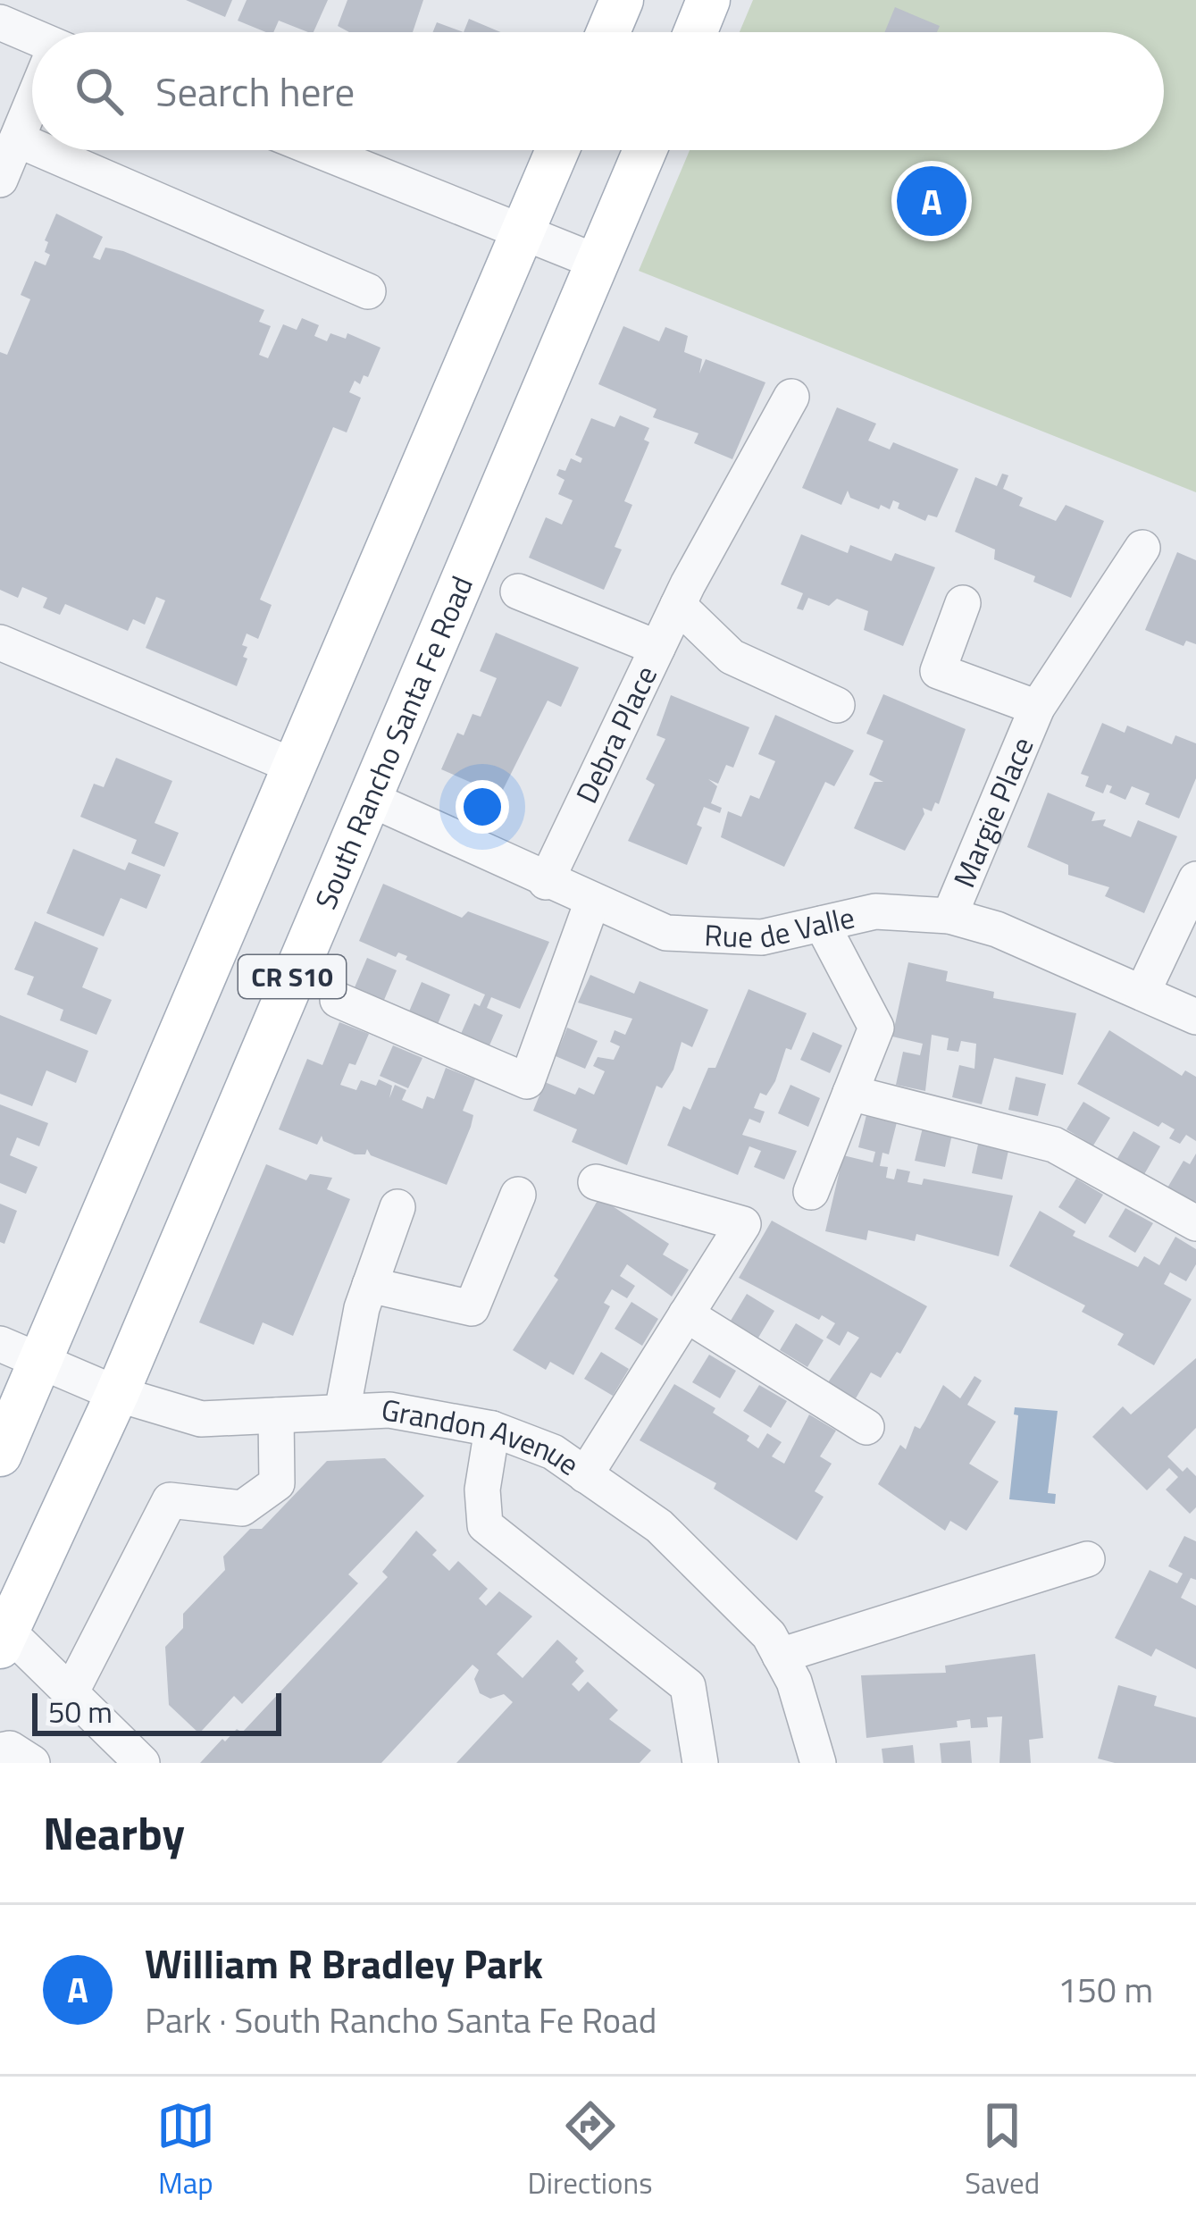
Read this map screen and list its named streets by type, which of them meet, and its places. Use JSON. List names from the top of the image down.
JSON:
{
  "streets": {
    "main road": ["South Rancho Santa Fe Road", "CR S10"],
    "street": [
      "Debra Place",
      "Margie Place",
      "Rue de Valle",
      "Grandon Avenue"
    ]
  },
  "crossings": [
    ["Debra Place", "Rue de Valle"],
    ["South Rancho Santa Fe Road", "Rue de Valle"],
    ["South Rancho Santa Fe Road", "Grandon Avenue"],
    ["Margie Place", "Rue de Valle"],
    ["CR S10", "Grandon Avenue"]
  ],
  "scale_bar": "50 m",
  "page": {
    "search": "Search here",
    "pins": "A",
    "scale": "50 m",
    "heading": "Nearby",
    "list": [
      {
        "mark": "A",
        "name": "William R Bradley Park",
        "note": "Park · South Rancho Santa Fe Road",
        "value": "150 m"
      }
    ],
    "nav": ["Map", "Directions", "Saved"]
  }
}
